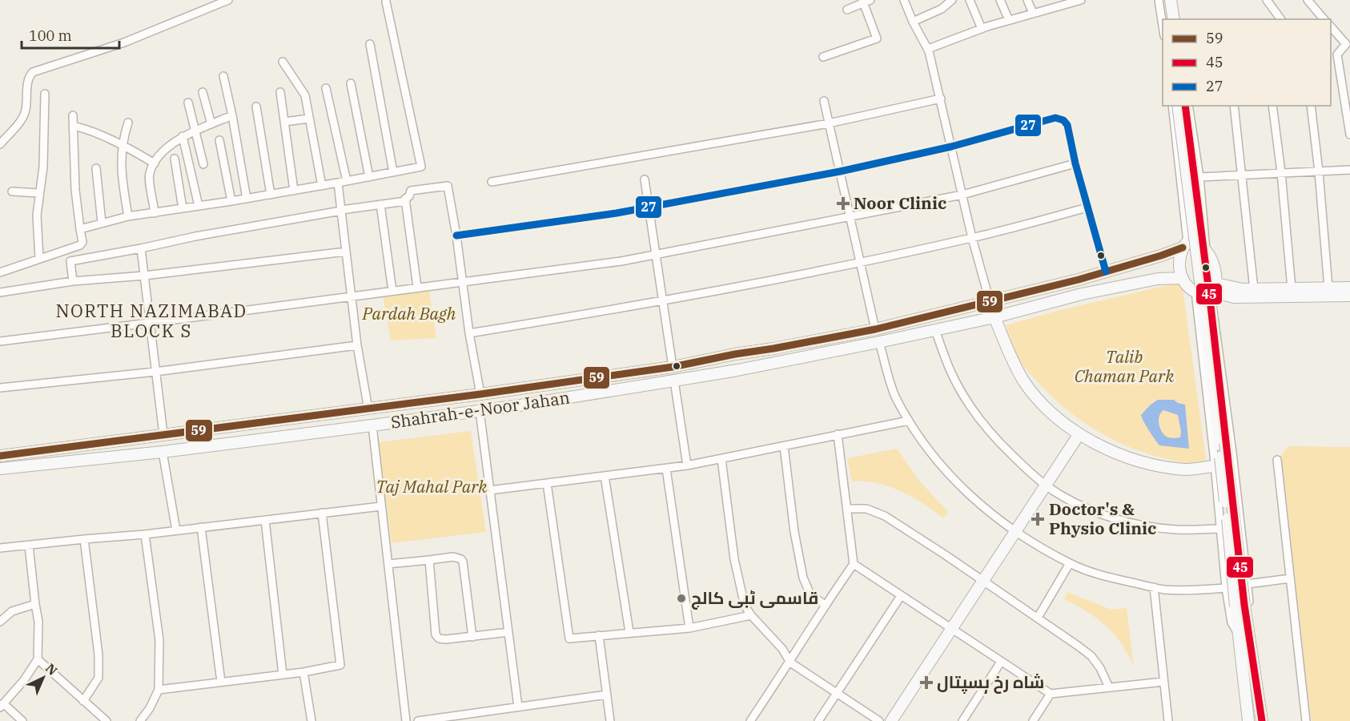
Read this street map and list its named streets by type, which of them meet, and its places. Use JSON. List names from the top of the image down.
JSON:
{
  "streets": {
    "main road": ["Shahrah-e-Noor Jahan"]
  },
  "districts": ["NORTH NAZIMABAD BLOCK S"],
  "parks": ["Pardah Bagh", "Talib Chaman Park", "Taj Mahal Park"],
  "places": {
    "health": ["Noor Clinic", "Doctor's & Physio Clinic", "شاہ رخ ہسپتال"],
    "other": ["قاسمی ٹبی کالج"]
  },
  "lines": ["transit line 45", "transit line 27", "transit line 59"],
  "legend": ["59", "45", "27"],
  "scale_bar": "100 m",
  "north": "top right"
}
